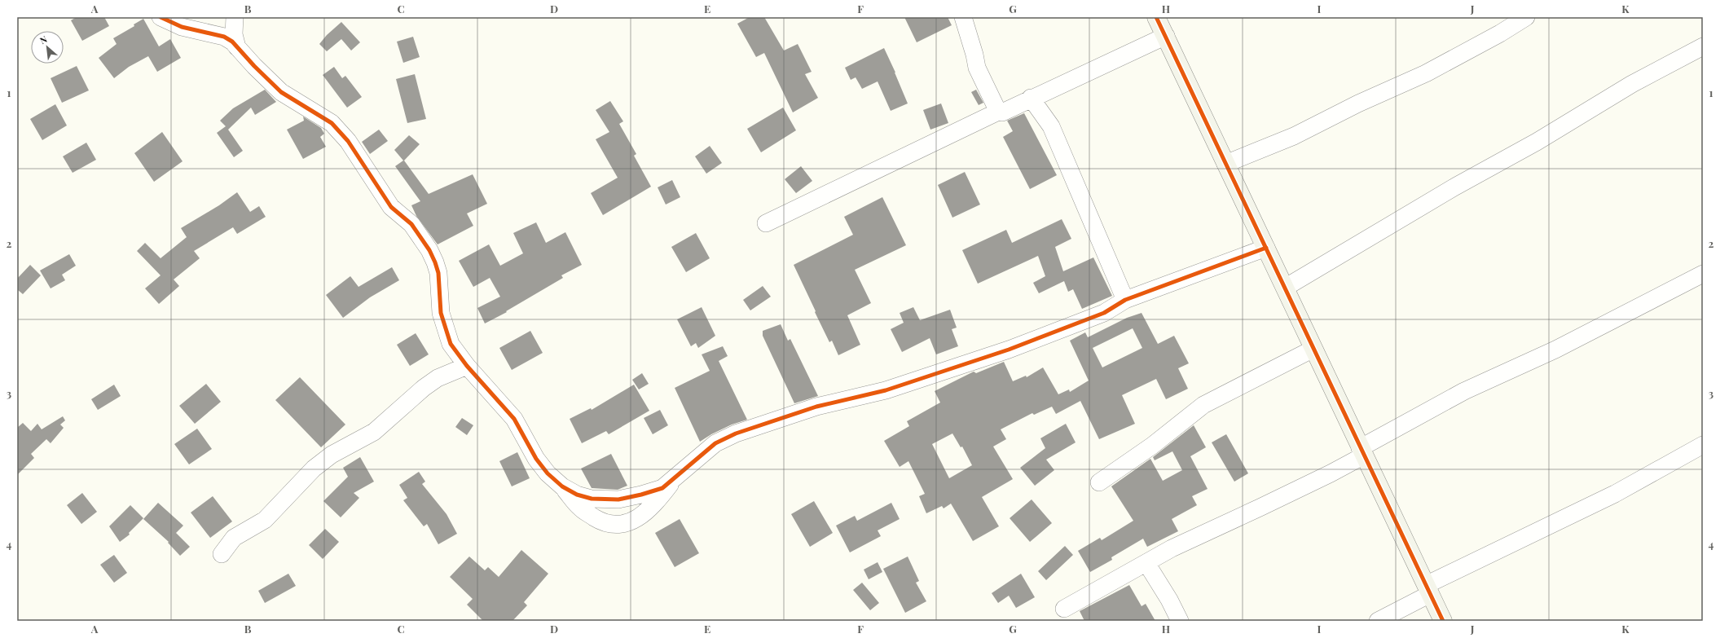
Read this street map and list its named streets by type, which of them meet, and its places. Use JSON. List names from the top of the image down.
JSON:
{
  "north": "top left",
  "grid": {
    "columns": [
      "A",
      "B",
      "C",
      "D",
      "E",
      "F",
      "G",
      "H",
      "I",
      "J",
      "K"
    ],
    "rows": [
      "1",
      "2",
      "3",
      "4"
    ]
  }
}
